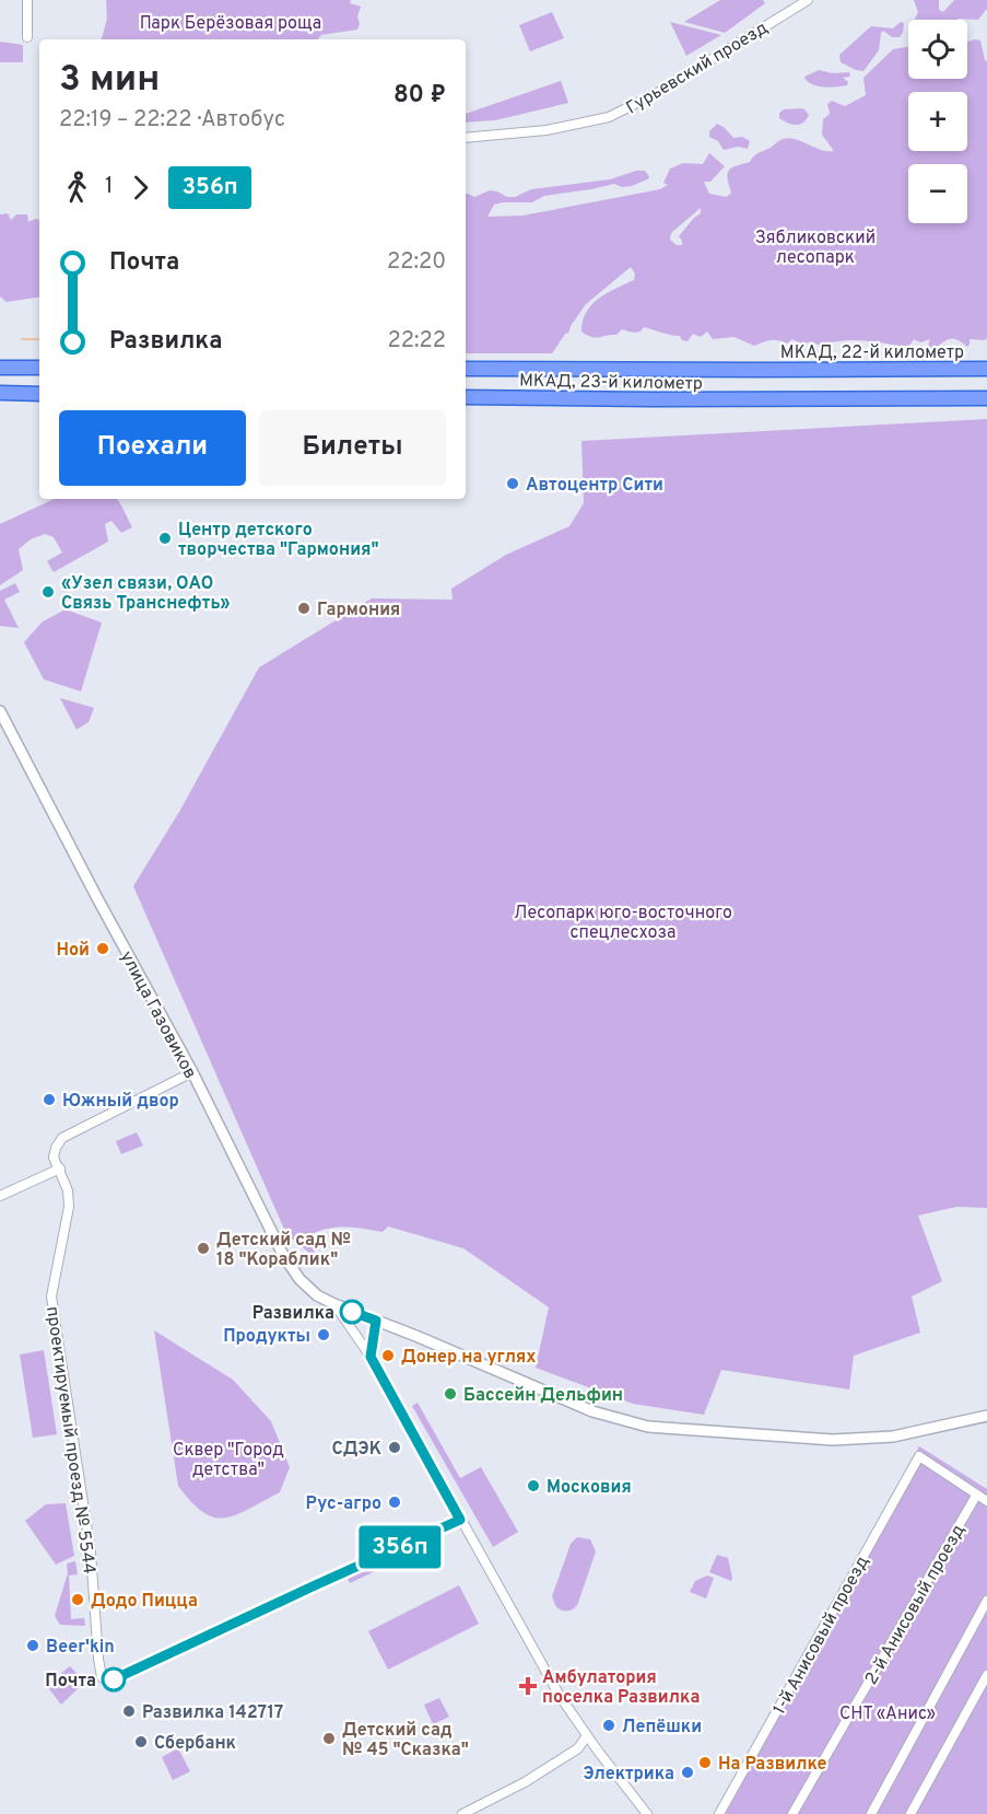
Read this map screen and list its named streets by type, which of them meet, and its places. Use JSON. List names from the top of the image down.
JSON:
{
  "streets": {
    "highway": ["МКАД, 22-й километр", "МКАД, 23-й километр"],
    "street": [
      "Гурьевский проезд",
      "улица Газовиков",
      "проектируемый проезд № 5544",
      "2-й Анисовый проезд",
      "1-й Анисовый проезд"
    ]
  },
  "crossings": [
    ["МКАД, 22-й километр", "МКАД, 23-й километр"],
    ["улица Газовиков", "проектируемый проезд № 5544"],
    ["2-й Анисовый проезд", "1-й Анисовый проезд"]
  ],
  "parks": [
    "Парк Берёзовая роща",
    "Зябликовский лесопарк",
    "Лесопарк юго-восточного спецлесхоза",
    "Сквер \"Город детства\"",
    "СНТ «Анис»"
  ],
  "places": {
    "other": [
      "Автоцентр Сити",
      "Центр детского творчества \"Гармония\"",
      "«Узел связи, ОАО Связь Транснефть»",
      "Гармония",
      "Ной",
      "Южный двор",
      "Детский сад № 18 \"Кораблик\"",
      "Развилка",
      "Продукты",
      "Донер на углях",
      "Бассейн Дельфин",
      "СДЭК",
      "Московия",
      "Рус-агро",
      "Додо Пицца",
      "Beer'kin",
      "Почта",
      "Развилка 142717",
      "Лепёшки",
      "Детский сад № 45 \"Сказка\"",
      "Сбербанк",
      "На Развилке",
      "Электрика"
    ],
    "health": ["Амбулатория поселка Развилка"]
  },
  "lines": ["bus line 356п"],
  "page": {
    "on_map": "356п",
    "map_buttons": ["+", "−"],
    "heading": ["3 мин", "22:19 – 22:22 · Автобус", "80 ₽"],
    "legs": ["1", "356п"],
    "list": [
      {
        "name": "Почта",
        "value": "22:20"
      },
      {
        "name": "Развилка",
        "value": "22:22"
      }
    ],
    "buttons": ["Поехали", "Билеты"]
  }
}
